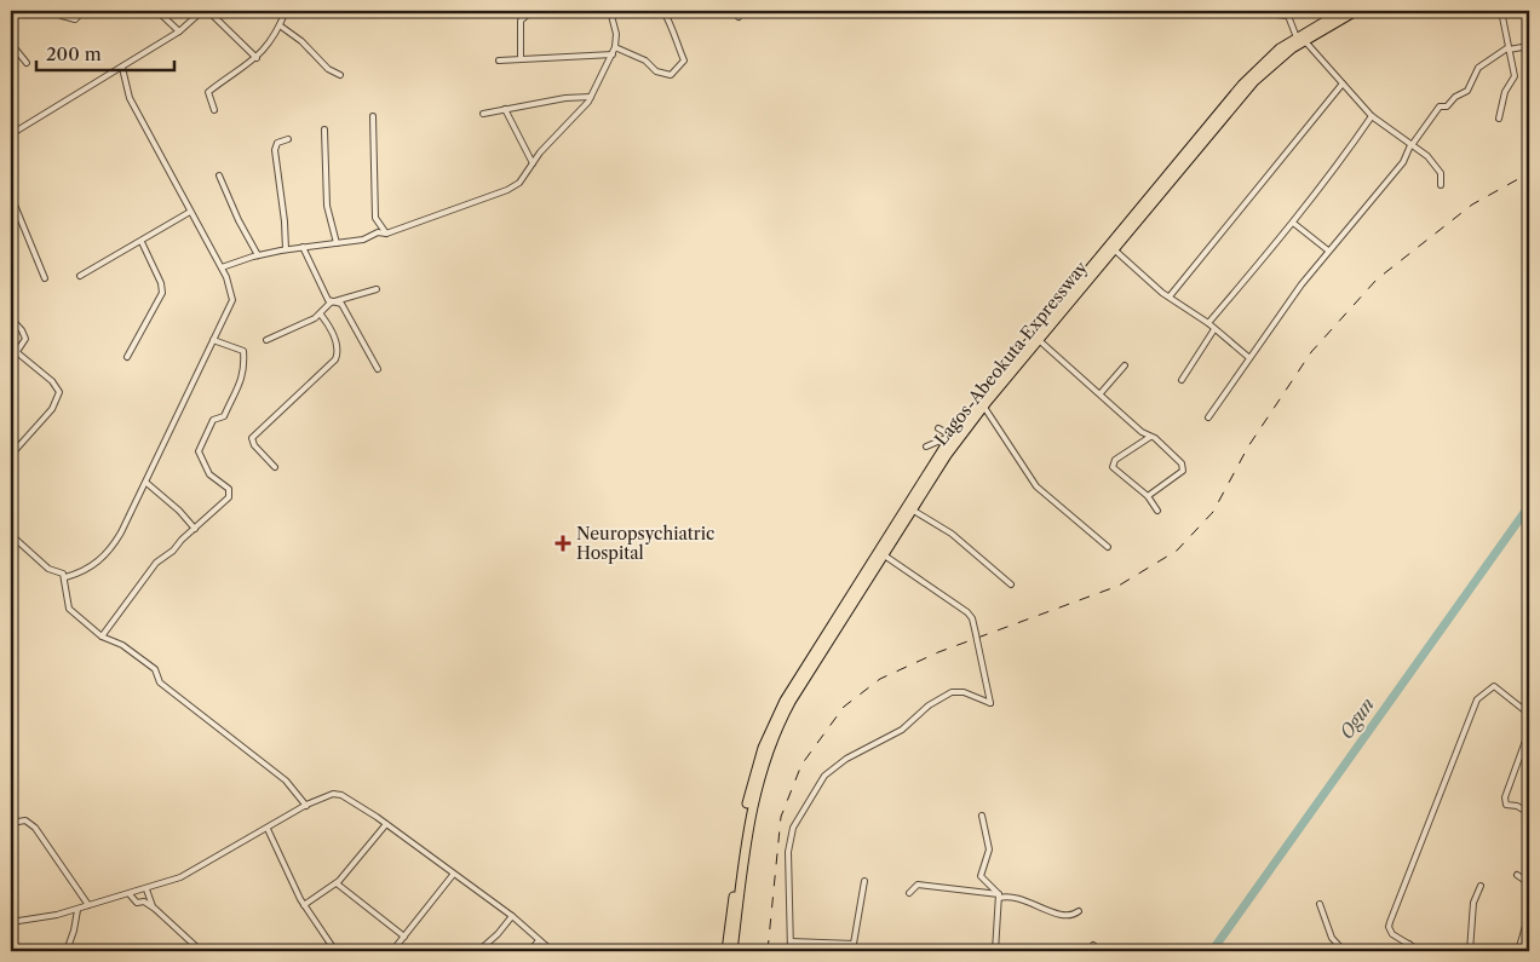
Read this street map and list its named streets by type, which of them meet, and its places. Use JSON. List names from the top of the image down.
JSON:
{
  "streets": {
    "highway": ["Lagos-Abeokuta Expressway"]
  },
  "water": ["Ogun"],
  "places": {
    "health": ["Neuropsychiatric Hospital"]
  },
  "scale_bar": "200 m"
}
